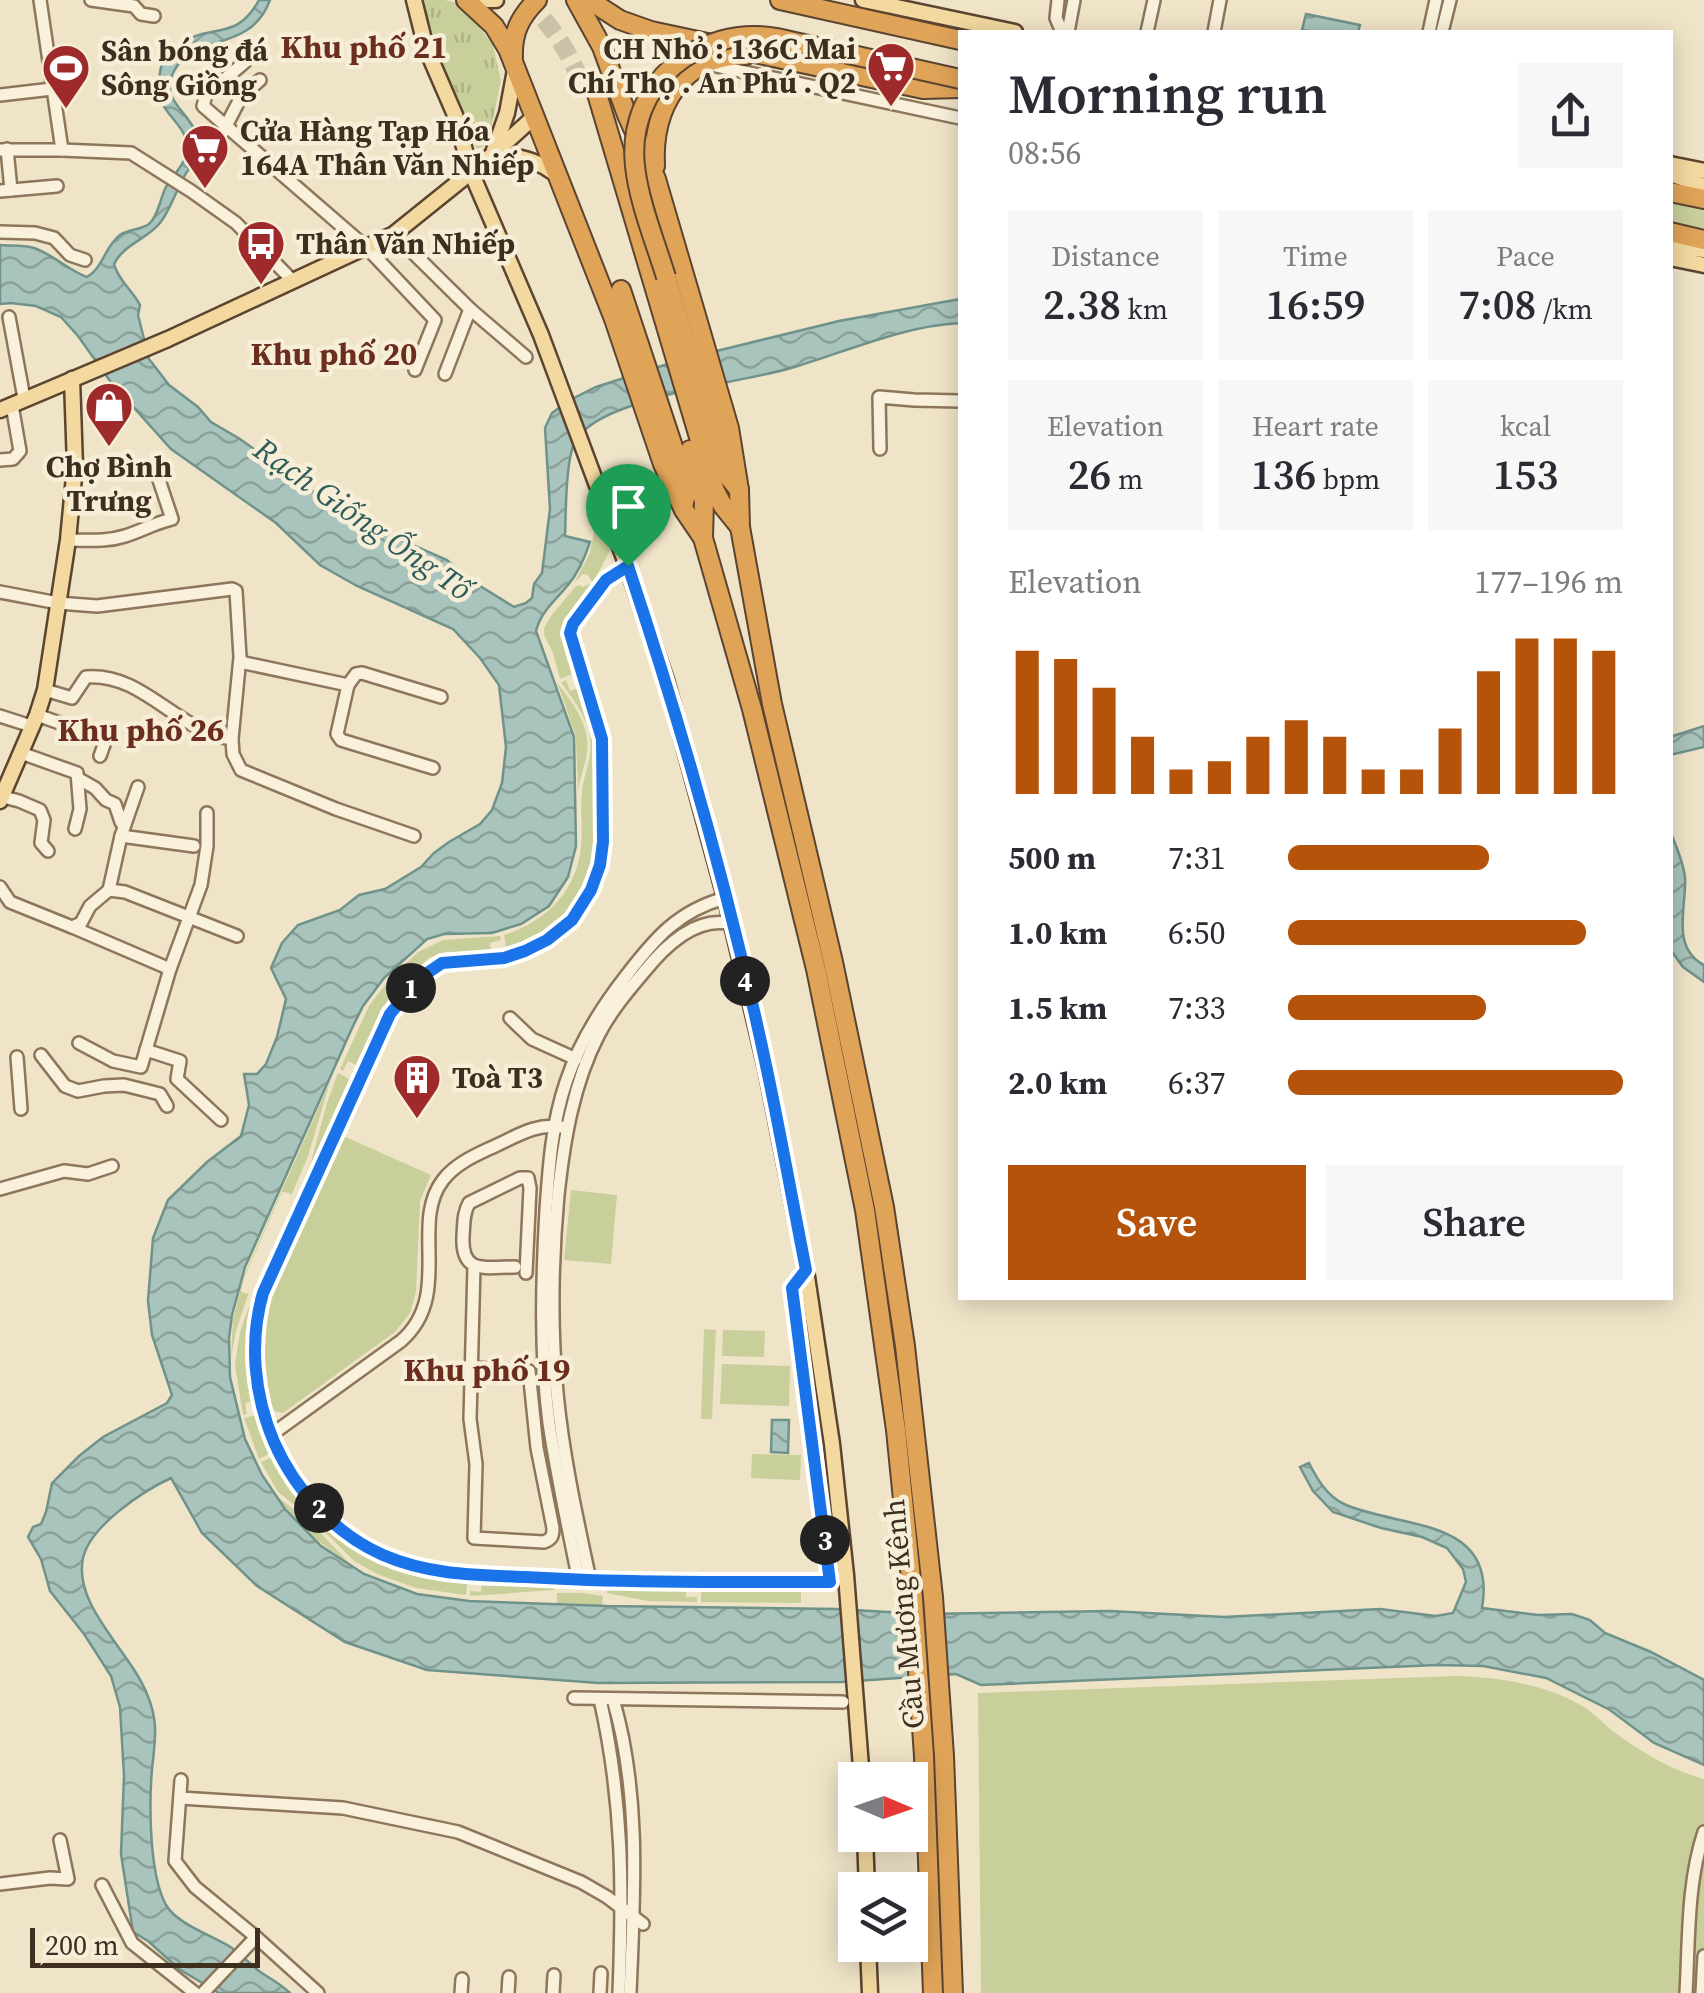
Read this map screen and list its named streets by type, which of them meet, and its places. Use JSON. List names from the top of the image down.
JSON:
{
  "streets": {
    "highway": ["Cầu Mương Kênh"]
  },
  "districts": [
    "Khu phố 21",
    "Khu phố 20",
    "Khu phố 26",
    "Khu phố 19"
  ],
  "water": ["Rạch Giống Ống Tố"],
  "places": {
    "supermarket": ["CH Nhỏ : 136C Mai Chí Thọ . An Phú . Q2", "Cửa Hàng Tạp Hóa 164A Thân Văn Nhiếp"],
    "sports": ["Sân bóng đá Sông Giồng"],
    "bus stop": ["Thân Văn Nhiếp"],
    "shop": ["Chợ Bình Trưng"],
    "building": ["Toà T3"]
  },
  "scale_bar": "200 m",
  "north": "right",
  "page": {
    "heading": ["Morning run", "08:56"],
    "stats": [
      ["Distance", "2.38 km"],
      ["Time", "16:59"],
      ["Pace", "7:08 /km"],
      ["Elevation", "26 m"],
      ["Heart rate", "136 bpm"],
      ["kcal", "153"]
    ],
    "chart": ["Elevation", "177–196 m"],
    "list": [
      {
        "name": "500 m",
        "note": "7:31"
      },
      {
        "name": "1.0 km",
        "note": "6:50"
      },
      {
        "name": "1.5 km",
        "note": "7:33"
      },
      {
        "name": "2.0 km",
        "note": "6:37"
      }
    ],
    "pins": [
      "4",
      "1",
      "2",
      "3"
    ],
    "buttons": ["Save", "Share"],
    "scale": "200 m"
  }
}
